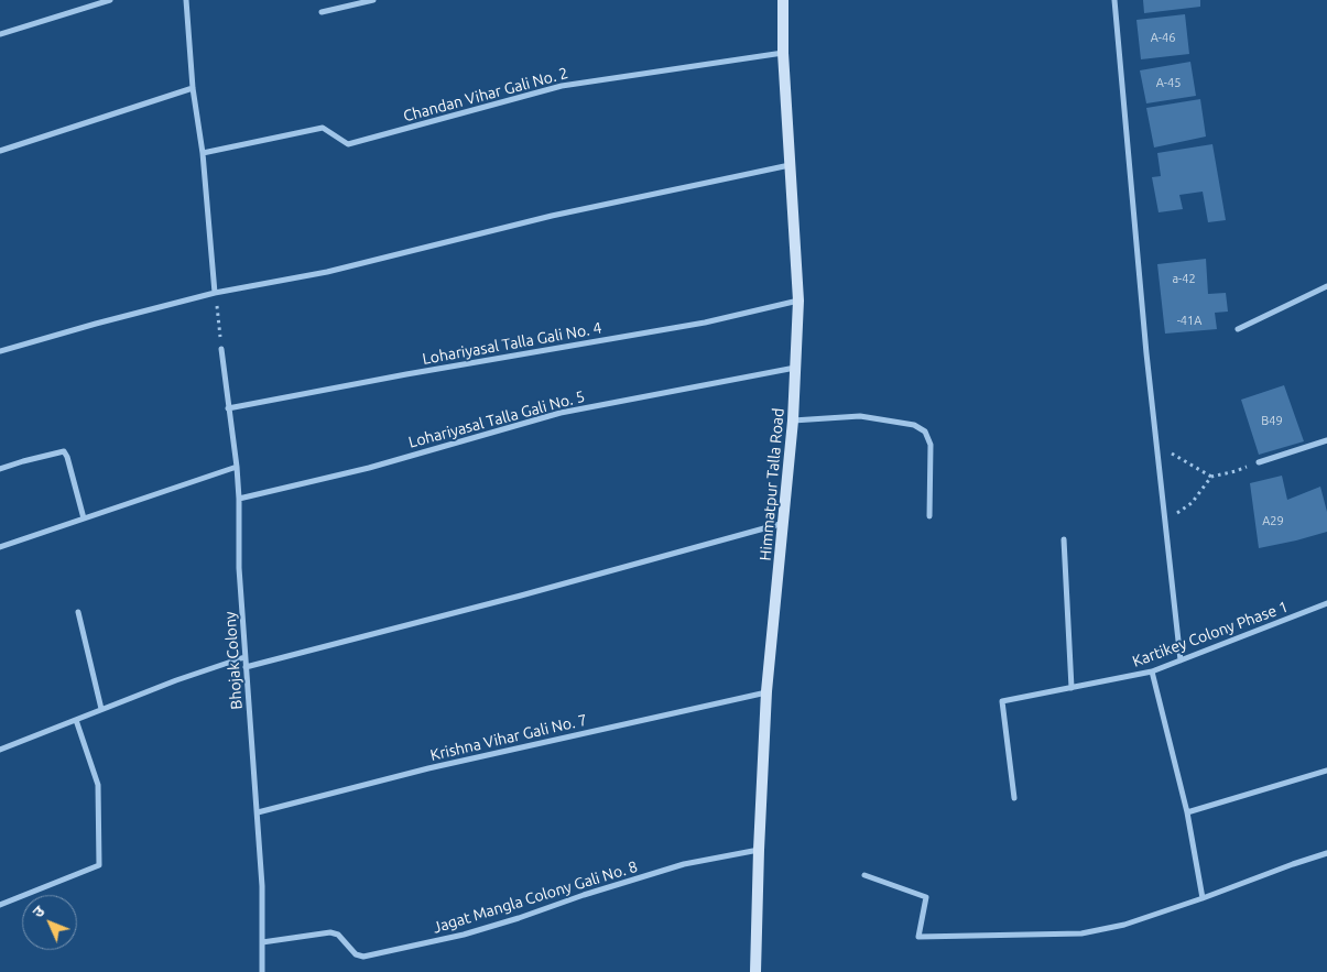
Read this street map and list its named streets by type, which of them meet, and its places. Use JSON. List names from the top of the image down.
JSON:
{
  "streets": {
    "street": [
      "Chandan Vihar Gali No. 2",
      "Lohariyasal Talla Gali No. 4",
      "Lohariyasal Talla Gali No. 5",
      "Himmatpur Talla Road",
      "Kartikey Colony Phase 1",
      "Bhojak Colony",
      "Krishna Vihar Gali No. 7",
      "Jagat Mangla Colony Gali No. 8"
    ]
  },
  "crossings": [
    ["Chandan Vihar Gali No. 2", "Himmatpur Talla Road"],
    ["Lohariyasal Talla Gali No. 4", "Himmatpur Talla Road"],
    ["Lohariyasal Talla Gali No. 4", "Bhojak Colony"],
    ["Lohariyasal Talla Gali No. 5", "Himmatpur Talla Road"],
    ["Lohariyasal Talla Gali No. 5", "Bhojak Colony"],
    ["Himmatpur Talla Road", "Krishna Vihar Gali No. 7"],
    ["Himmatpur Talla Road", "Jagat Mangla Colony Gali No. 8"],
    ["Bhojak Colony", "Krishna Vihar Gali No. 7"],
    ["Bhojak Colony", "Jagat Mangla Colony Gali No. 8"]
  ],
  "house_numbers": [
    "A-46",
    "A-45",
    "a-42",
    "-41A",
    "B49",
    "A29"
  ],
  "north": "top left"
}
